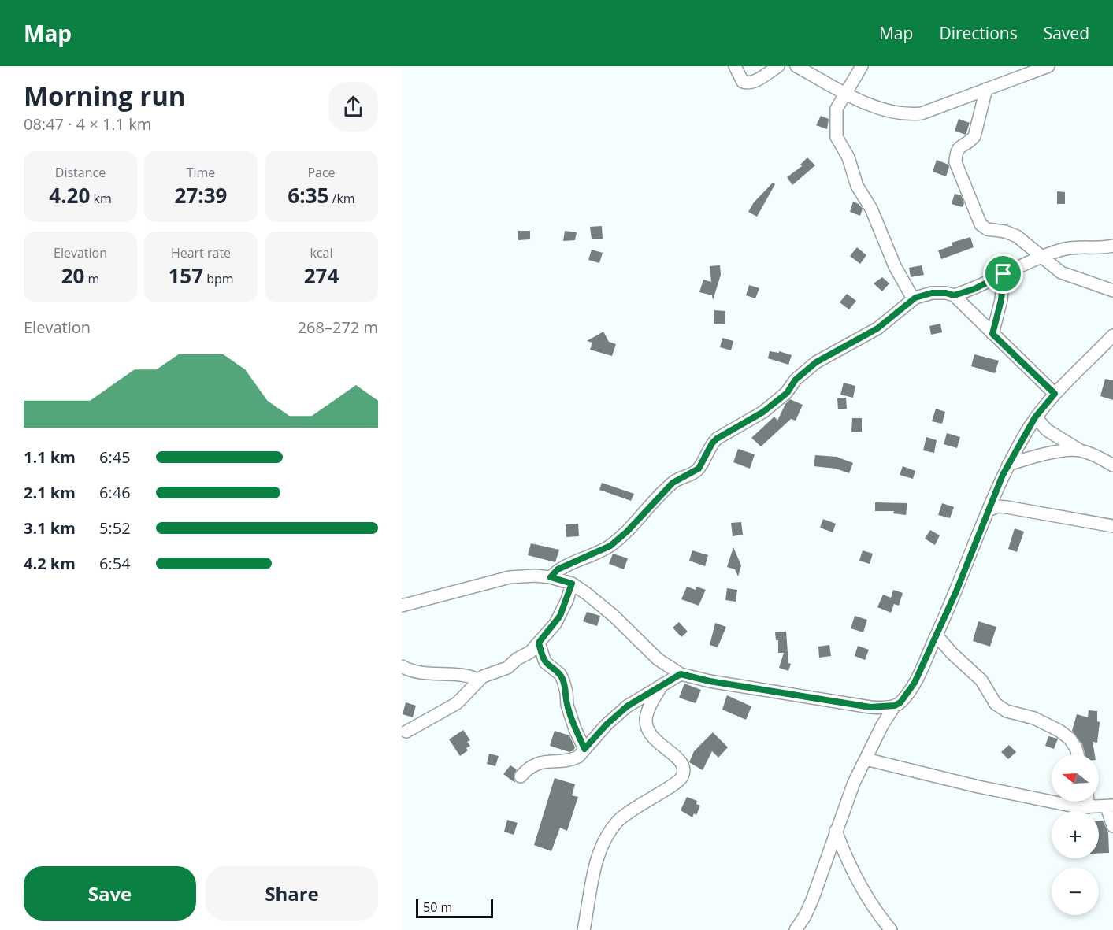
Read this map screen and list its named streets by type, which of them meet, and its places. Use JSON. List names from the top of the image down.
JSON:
{
  "scale_bar": "50 m",
  "north": "left",
  "page": {
    "header": "Map",
    "nav": ["Map", "Directions", "Saved"],
    "heading": ["Morning run", "08:47 · 4 × 1.1 km"],
    "stats": [
      ["Distance", "4.20 km"],
      ["Time", "27:39"],
      ["Pace", "6:35 /km"],
      ["Elevation", "20 m"],
      ["Heart rate", "157 bpm"],
      ["kcal", "274"]
    ],
    "chart": ["Elevation", "268–272 m"],
    "list": [
      {
        "name": "1.1 km",
        "note": "6:45"
      },
      {
        "name": "2.1 km",
        "note": "6:46"
      },
      {
        "name": "3.1 km",
        "note": "5:52"
      },
      {
        "name": "4.2 km",
        "note": "6:54"
      }
    ],
    "map_buttons": ["+", "−"],
    "buttons": ["Save", "Share"],
    "scale": "50 m"
  }
}
